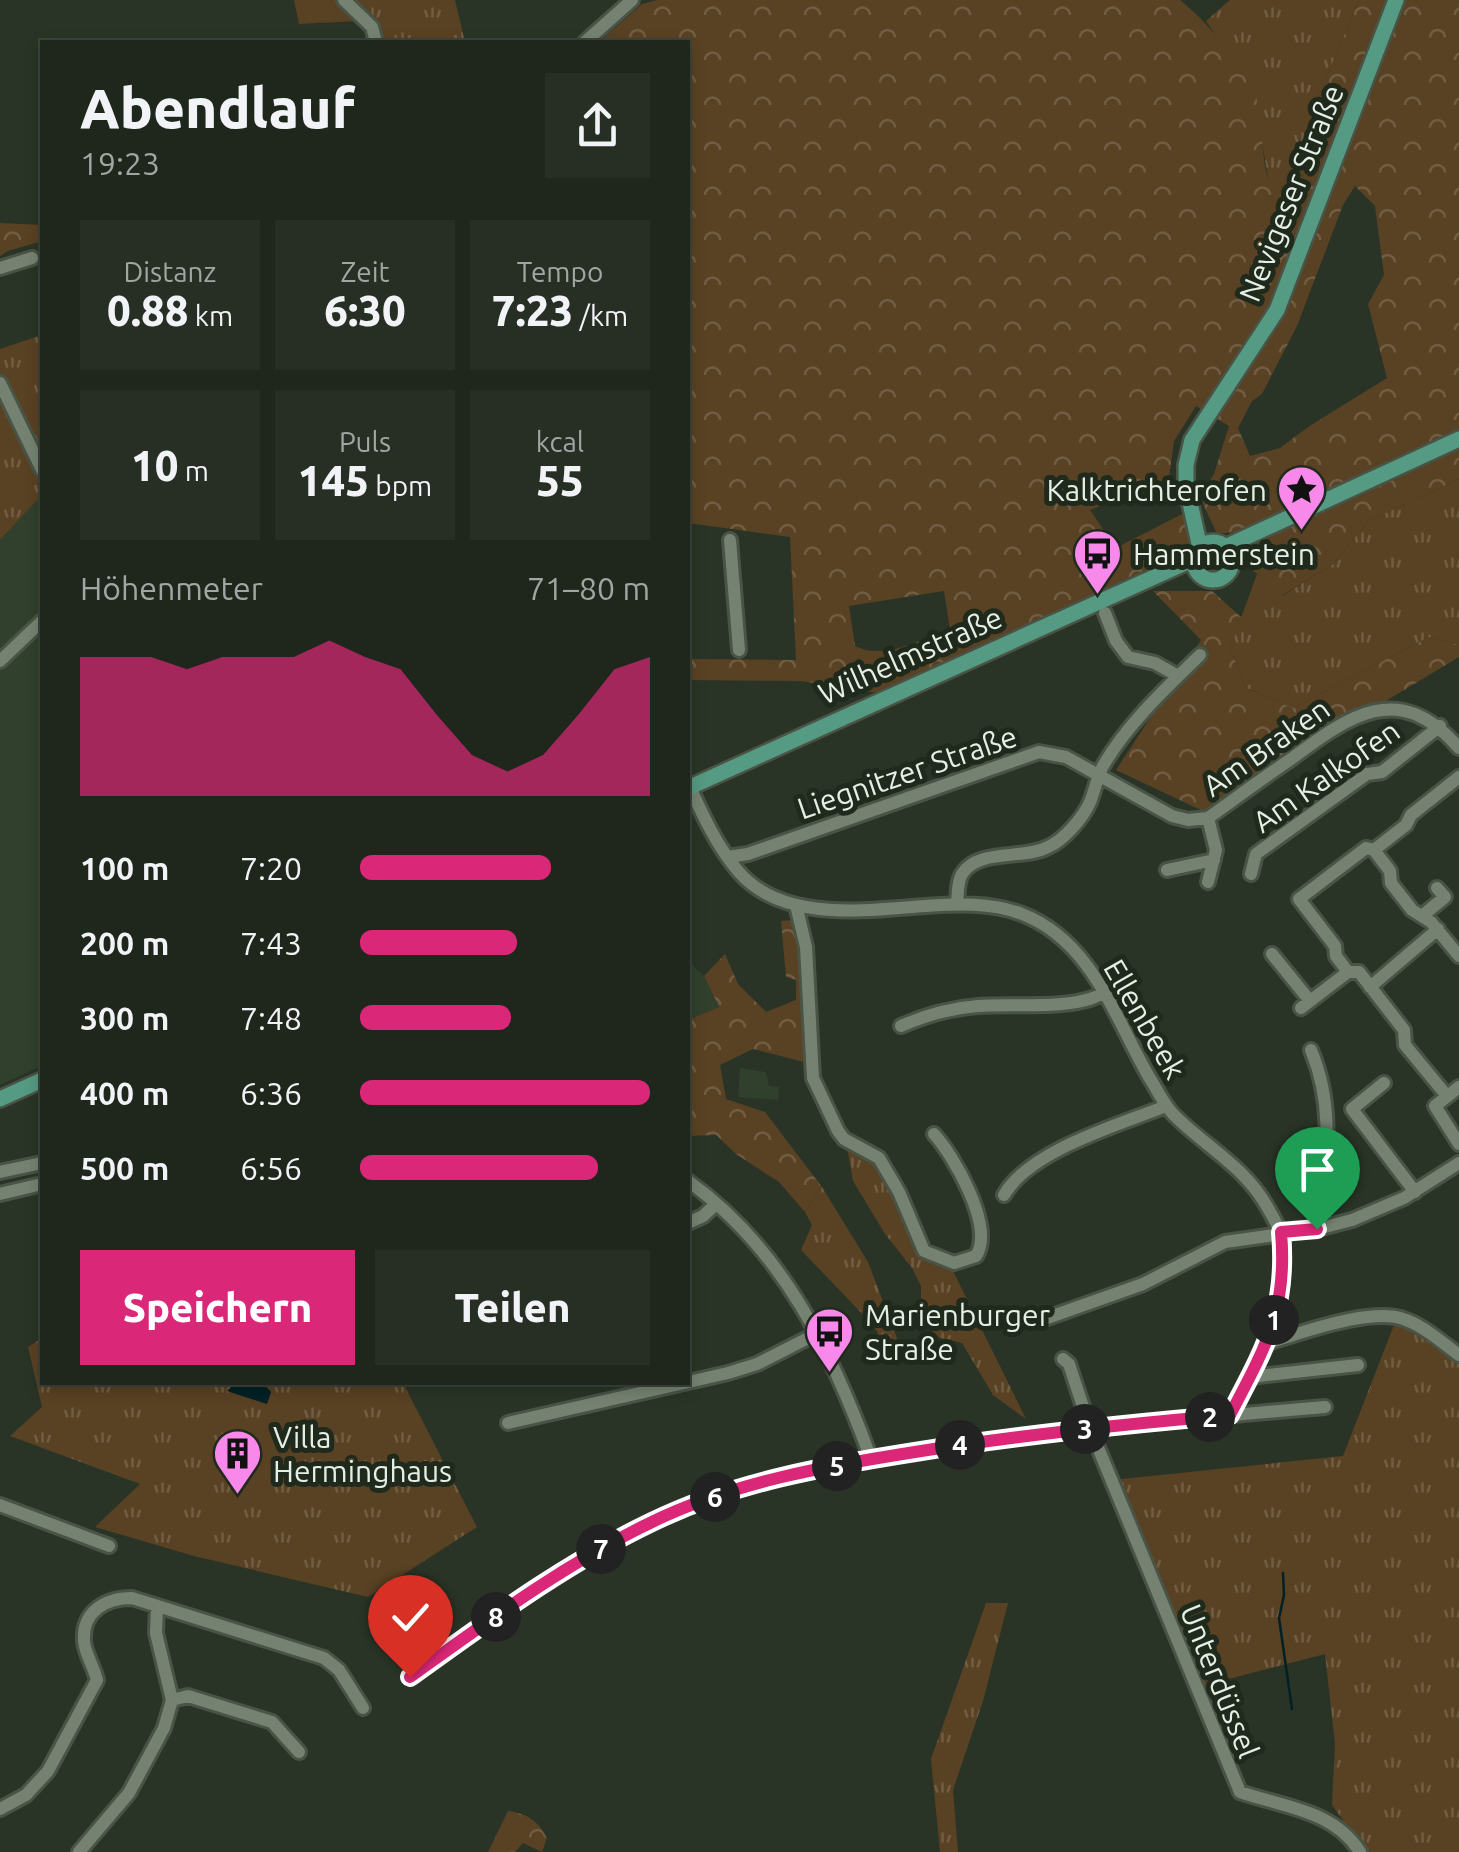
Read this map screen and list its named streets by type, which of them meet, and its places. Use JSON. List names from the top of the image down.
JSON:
{
  "streets": {
    "main road": ["Nevigeser Straße", "Wilhelmstraße"],
    "street": [
      "Am Braken",
      "Liegnitzer Straße",
      "Am Kalkofen",
      "Ellenbeek",
      "Unterdüssel"
    ]
  },
  "crossings": [
    ["Nevigeser Straße", "Wilhelmstraße"],
    ["Am Braken", "Liegnitzer Straße"],
    ["Am Braken", "Am Kalkofen"],
    ["Liegnitzer Straße", "Ellenbeek"]
  ],
  "places": {
    "place": ["Kalktrichterofen"],
    "bus stop": ["Hammerstein", "Marienburger Straße"],
    "building": ["Villa Herminghaus"]
  },
  "page": {
    "heading": ["Abendlauf", "19:23"],
    "stats": [
      ["Distanz", "0.88 km"],
      ["Zeit", "6:30"],
      ["Tempo", "7:23 /km"],
      ["10 m"],
      ["Puls", "145 bpm"],
      ["kcal", "55"]
    ],
    "chart": ["Höhenmeter", "71–80 m"],
    "list": [
      {
        "name": "100 m",
        "note": "7:20"
      },
      {
        "name": "200 m",
        "note": "7:43"
      },
      {
        "name": "300 m",
        "note": "7:48"
      },
      {
        "name": "400 m",
        "note": "6:36"
      },
      {
        "name": "500 m",
        "note": "6:56"
      }
    ],
    "buttons": ["Speichern", "Teilen"],
    "pins": [
      "1",
      "2",
      "3",
      "4",
      "5",
      "6",
      "7",
      "8"
    ]
  }
}
